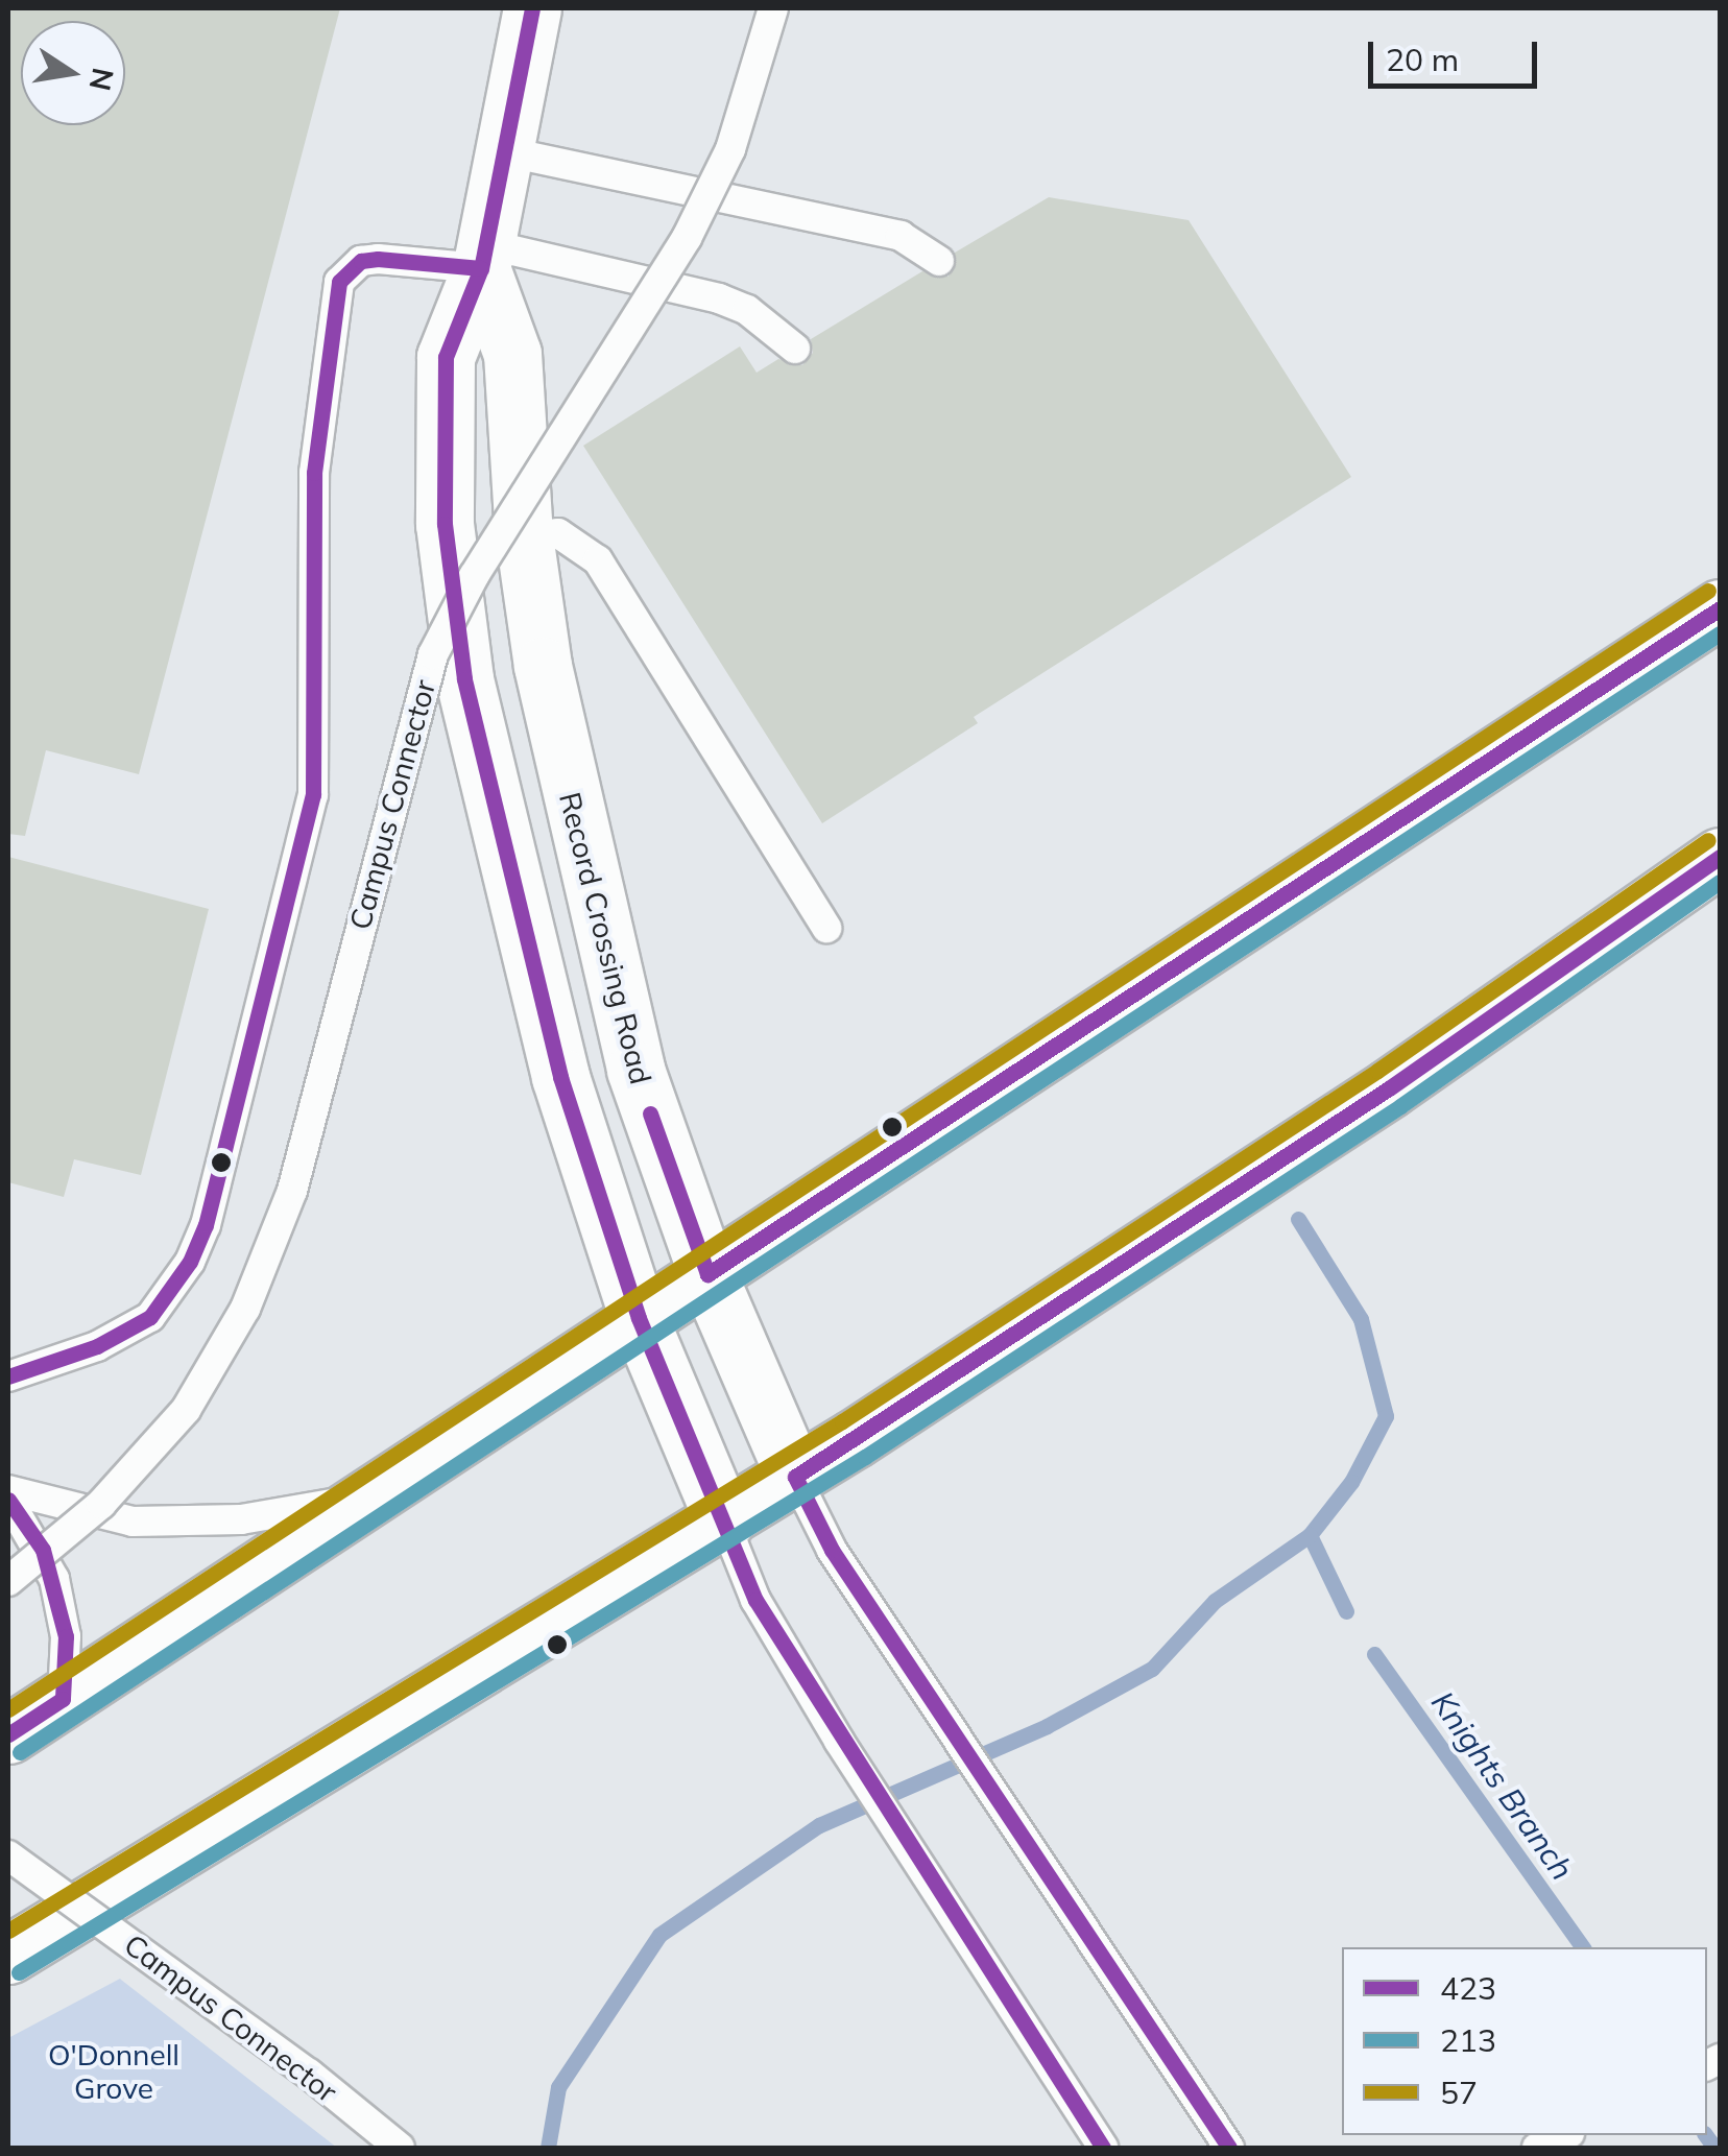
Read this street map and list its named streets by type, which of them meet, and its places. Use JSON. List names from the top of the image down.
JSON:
{
  "streets": {
    "main road": ["Record Crossing Road"],
    "lane": ["Campus Connector"]
  },
  "water": ["Knights Branch"],
  "parks": ["O'Donnell Grove"],
  "lines": ["transit line 423", "transit line 57", "transit line 213"],
  "legend": ["423", "213", "57"],
  "scale_bar": "20 m",
  "north": "right"
}
